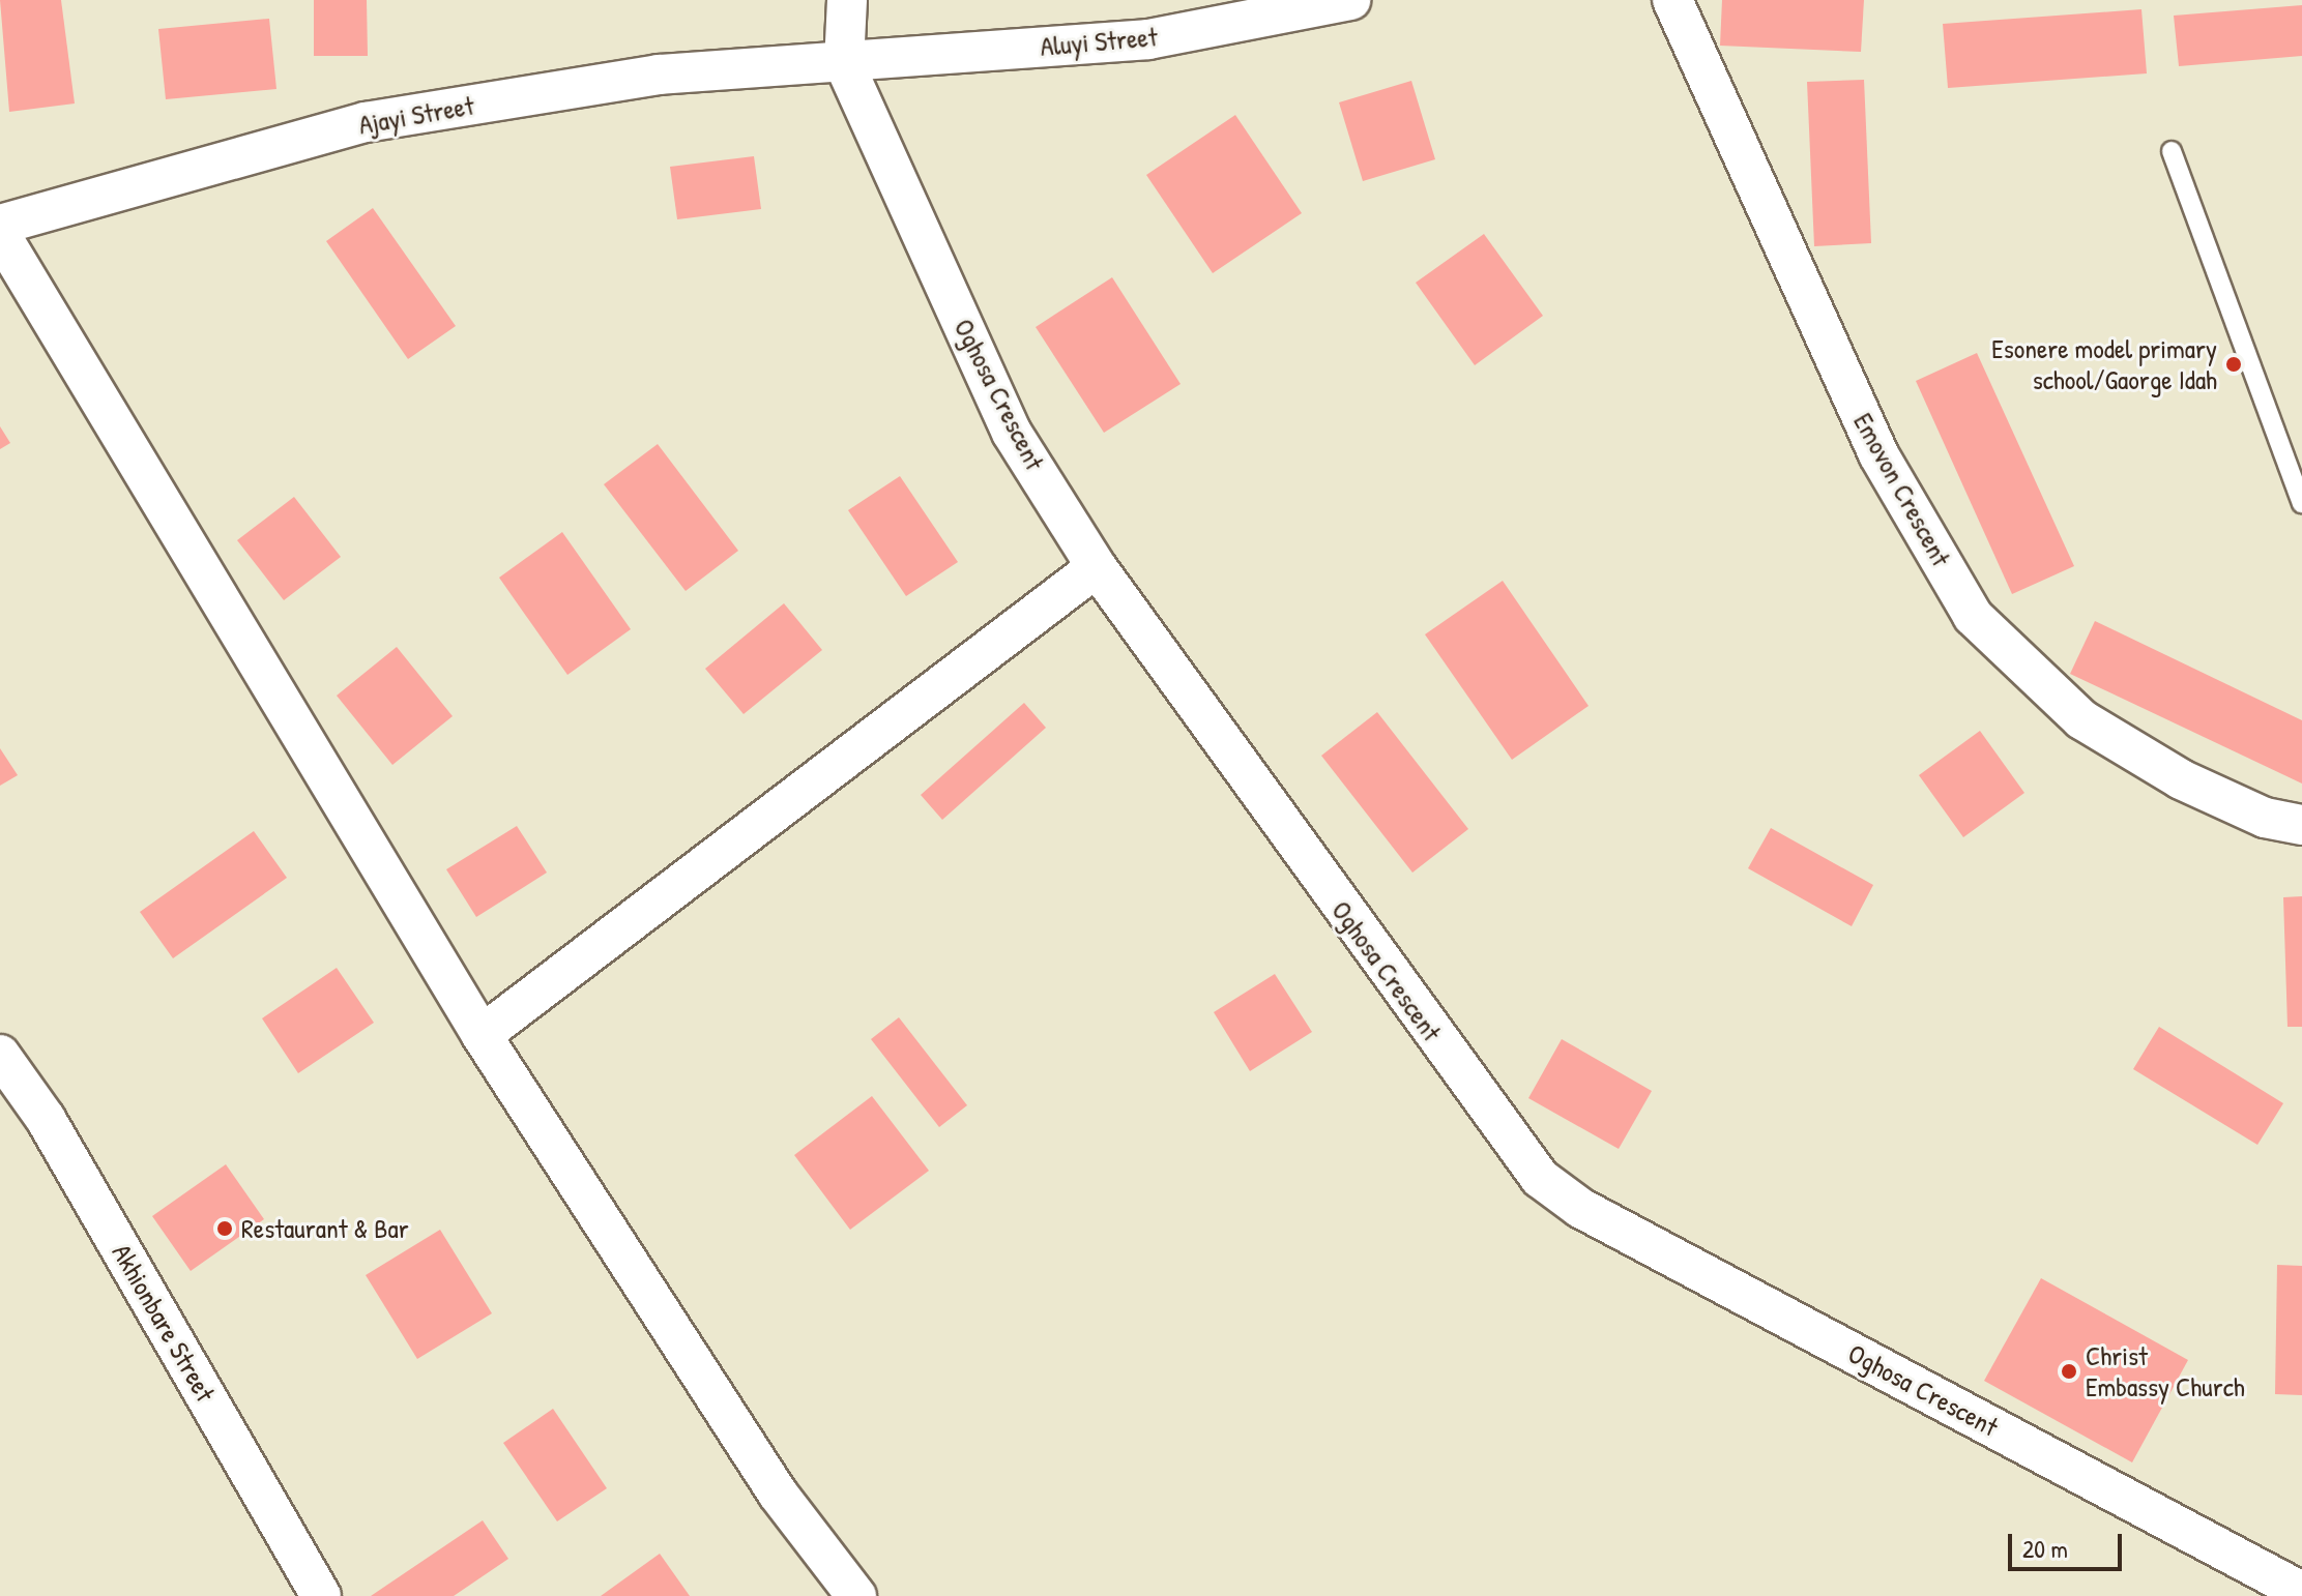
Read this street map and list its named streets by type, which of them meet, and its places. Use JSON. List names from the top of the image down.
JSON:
{
  "streets": {
    "street": [
      "Aluyi Street",
      "Ajayi Street",
      "Oghosa Crescent",
      "Emovon Crescent",
      "Akhionbare Street"
    ]
  },
  "crossings": [
    ["Aluyi Street", "Ajayi Street"],
    ["Aluyi Street", "Oghosa Crescent"],
    ["Ajayi Street", "Oghosa Crescent"]
  ],
  "places": ["Esonere model primary school/Gaorge Idah", "Restaurant & Bar", "Christ Embassy Church"],
  "scale_bar": "20 m"
}
